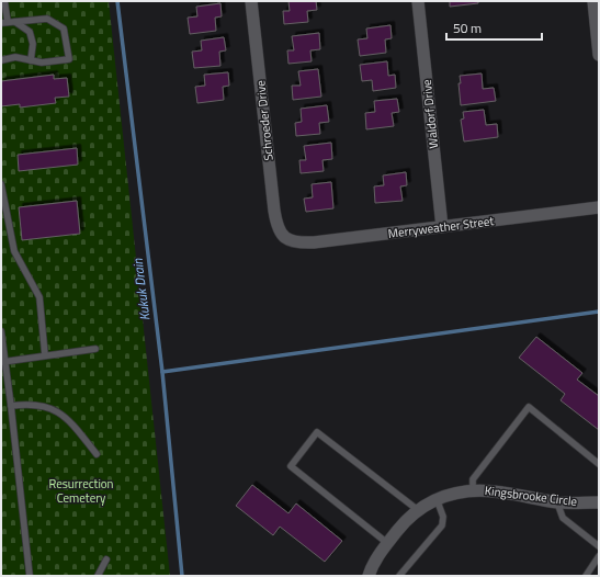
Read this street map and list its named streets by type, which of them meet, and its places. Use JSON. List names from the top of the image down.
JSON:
{
  "streets": {
    "street": [
      "Waldorf Drive",
      "Schroeder Drive",
      "Merryweather Street",
      "Kingsbrooke Circle"
    ]
  },
  "crossings": [
    ["Waldorf Drive", "Merryweather Street"],
    ["Schroeder Drive", "Merryweather Street"]
  ],
  "water": ["Kukuk Drain"],
  "parks": ["Resurrection Cemetery"],
  "scale_bar": "50 m"
}
